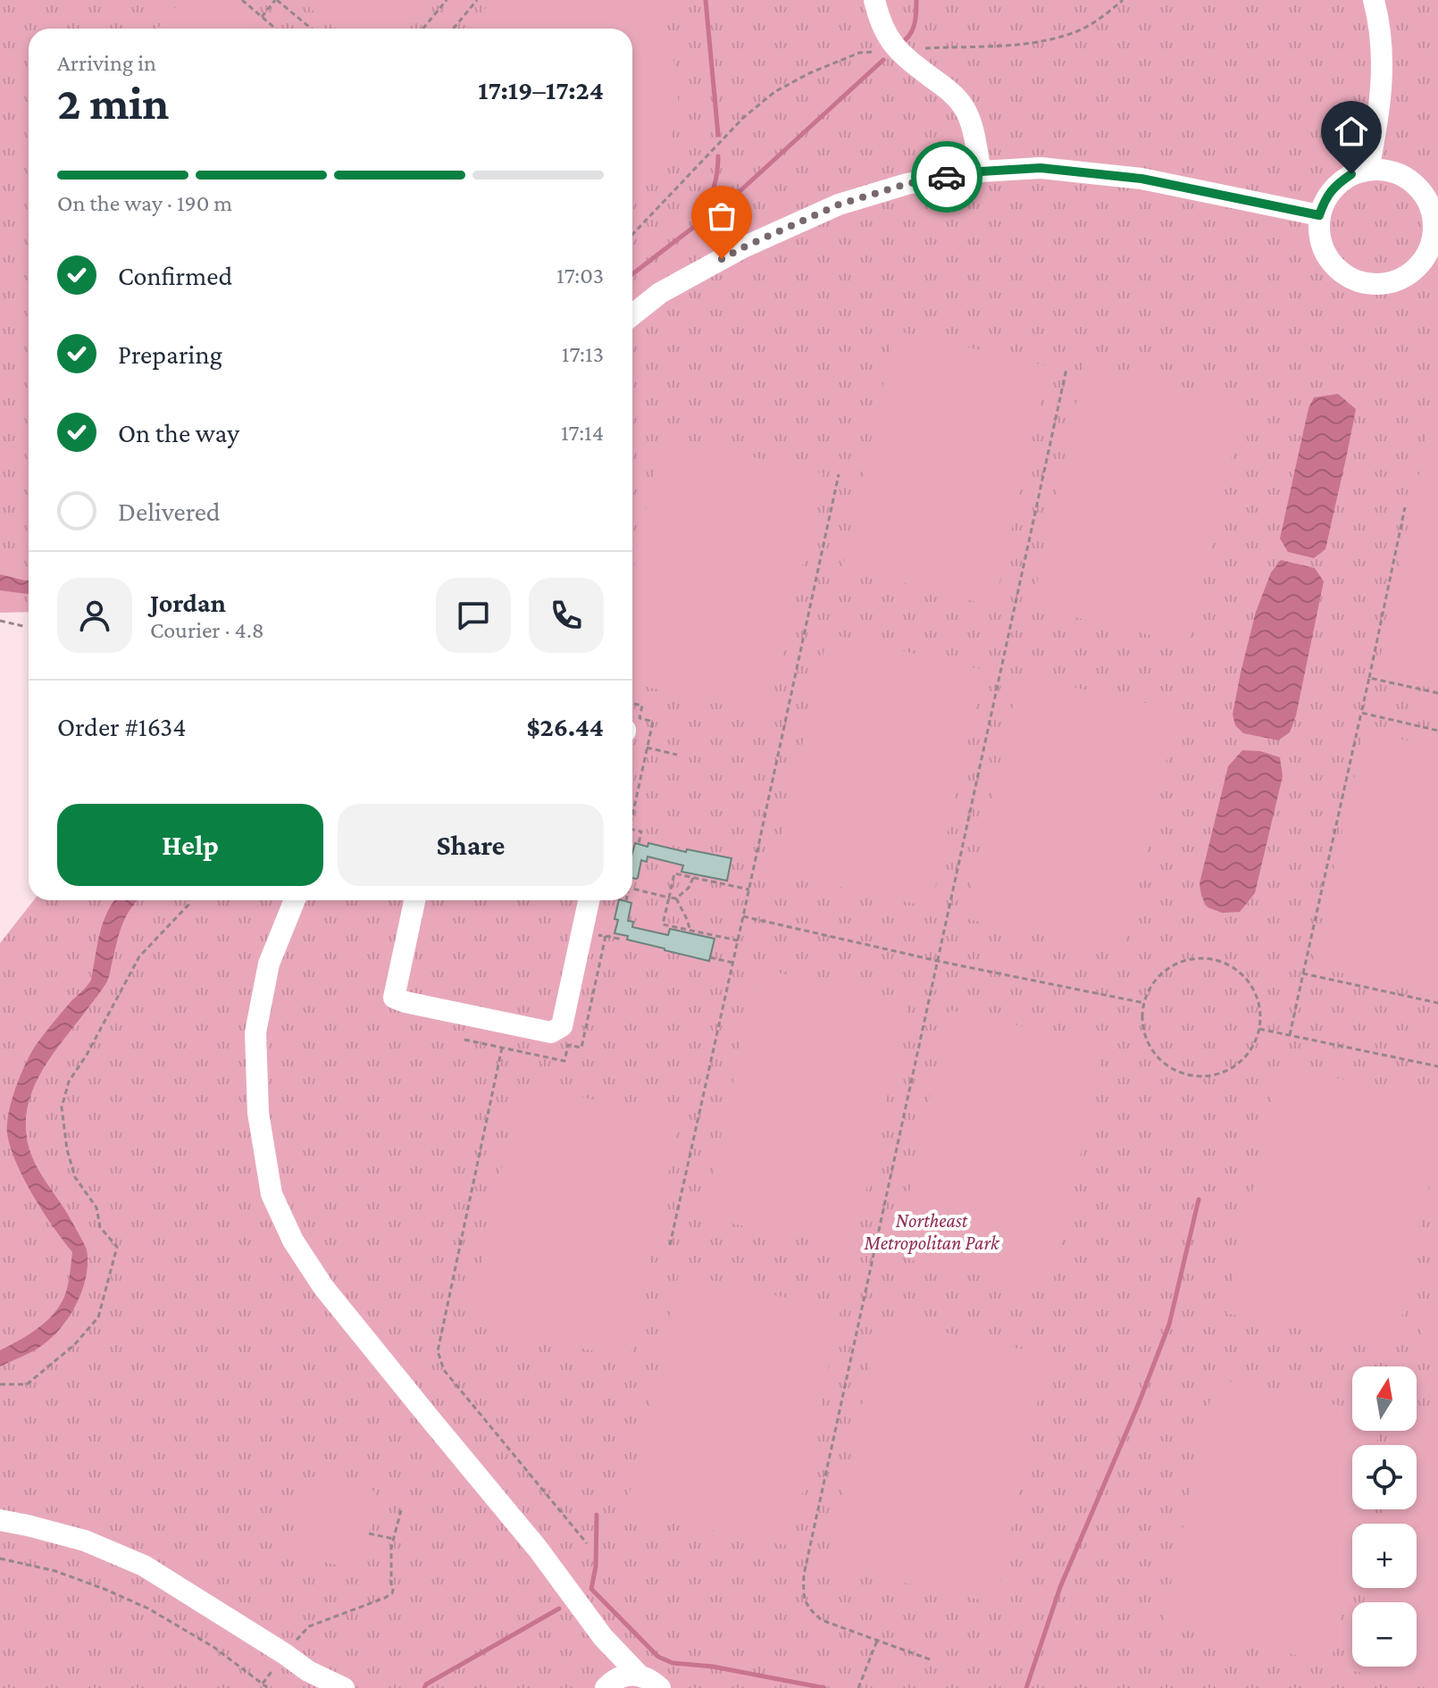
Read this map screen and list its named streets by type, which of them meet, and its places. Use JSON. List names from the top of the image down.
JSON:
{
  "parks": ["Northeast Metropolitan Park"],
  "north": "top",
  "page": {
    "heading": ["2 min", "Arriving in", "17:19–17:24"],
    "panel": [
      "Jordan",
      "Courier · 4.8",
      "Order #1634",
      "$26.44"
    ],
    "bar": "On the way · 190 m",
    "list": [
      ["Confirmed", "17:03"],
      ["Preparing", "17:13"],
      ["On the way", "17:14"],
      "Delivered"
    ],
    "buttons": ["Help", "Share"],
    "map_buttons": ["+", "−"]
  }
}
